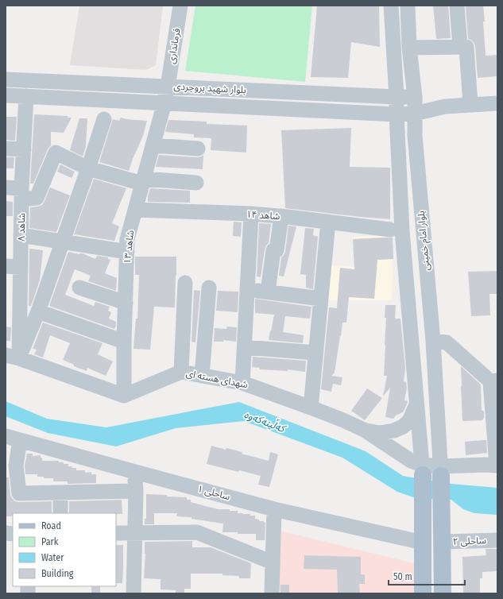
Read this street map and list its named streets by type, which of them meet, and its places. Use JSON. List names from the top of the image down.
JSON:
{
  "streets": {
    "street": [
      "فرمانداری",
      "بلوار شهید بروجردی",
      "شاهد ۱۴",
      "شاهد ۸",
      "بلوار امام خمینی",
      "شاهد ۱۳",
      "شهدای هسته ای",
      "ساحلی ۱",
      "ساحلی ۲"
    ]
  },
  "crossings": [
    ["فرمانداری", "بلوار شهید بروجردی"],
    ["فرمانداری", "شاهد ۱۳"],
    ["بلوار شهید بروجردی", "شاهد ۸"],
    ["بلوار شهید بروجردی", "بلوار امام خمینی"],
    ["بلوار شهید بروجردی", "شاهد ۱۳"],
    ["شاهد ۱۴", "شاهد ۱۳"],
    ["بلوار امام خمینی", "شهدای هسته ای"],
    ["شاهد ۱۳", "شهدای هسته ای"]
  ],
  "water": ["کەڵینەکەوە"],
  "legend": [
    "Road",
    "Park",
    "Water",
    "Building"
  ],
  "scale_bar": "50 m"
}
